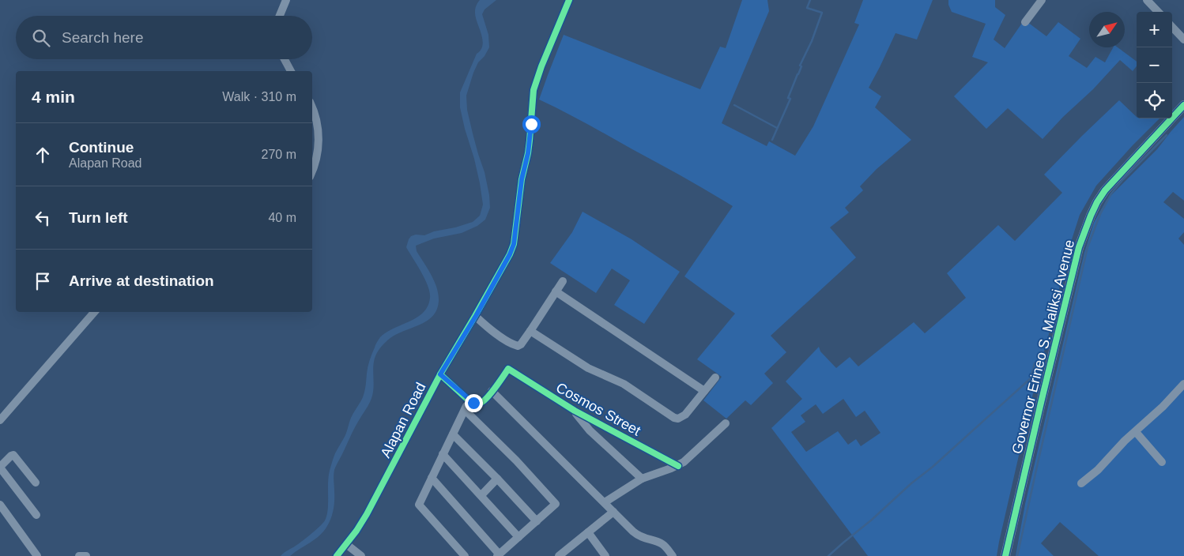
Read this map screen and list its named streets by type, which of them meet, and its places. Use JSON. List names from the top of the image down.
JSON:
{
  "streets": {
    "main road": ["Governor Erineo S. Maliksi Avenue"],
    "street": ["Cosmos Street", "Alapan Road"]
  },
  "north": "top right",
  "page": {
    "map_buttons": ["+", "−"],
    "search": "Search here",
    "heading": ["4 min", "Walk · 310 m"],
    "list": [
      ["Continue", "Alapan Road", "270 m"],
      ["Turn left", "40 m"],
      "Arrive at destination"
    ]
  }
}
